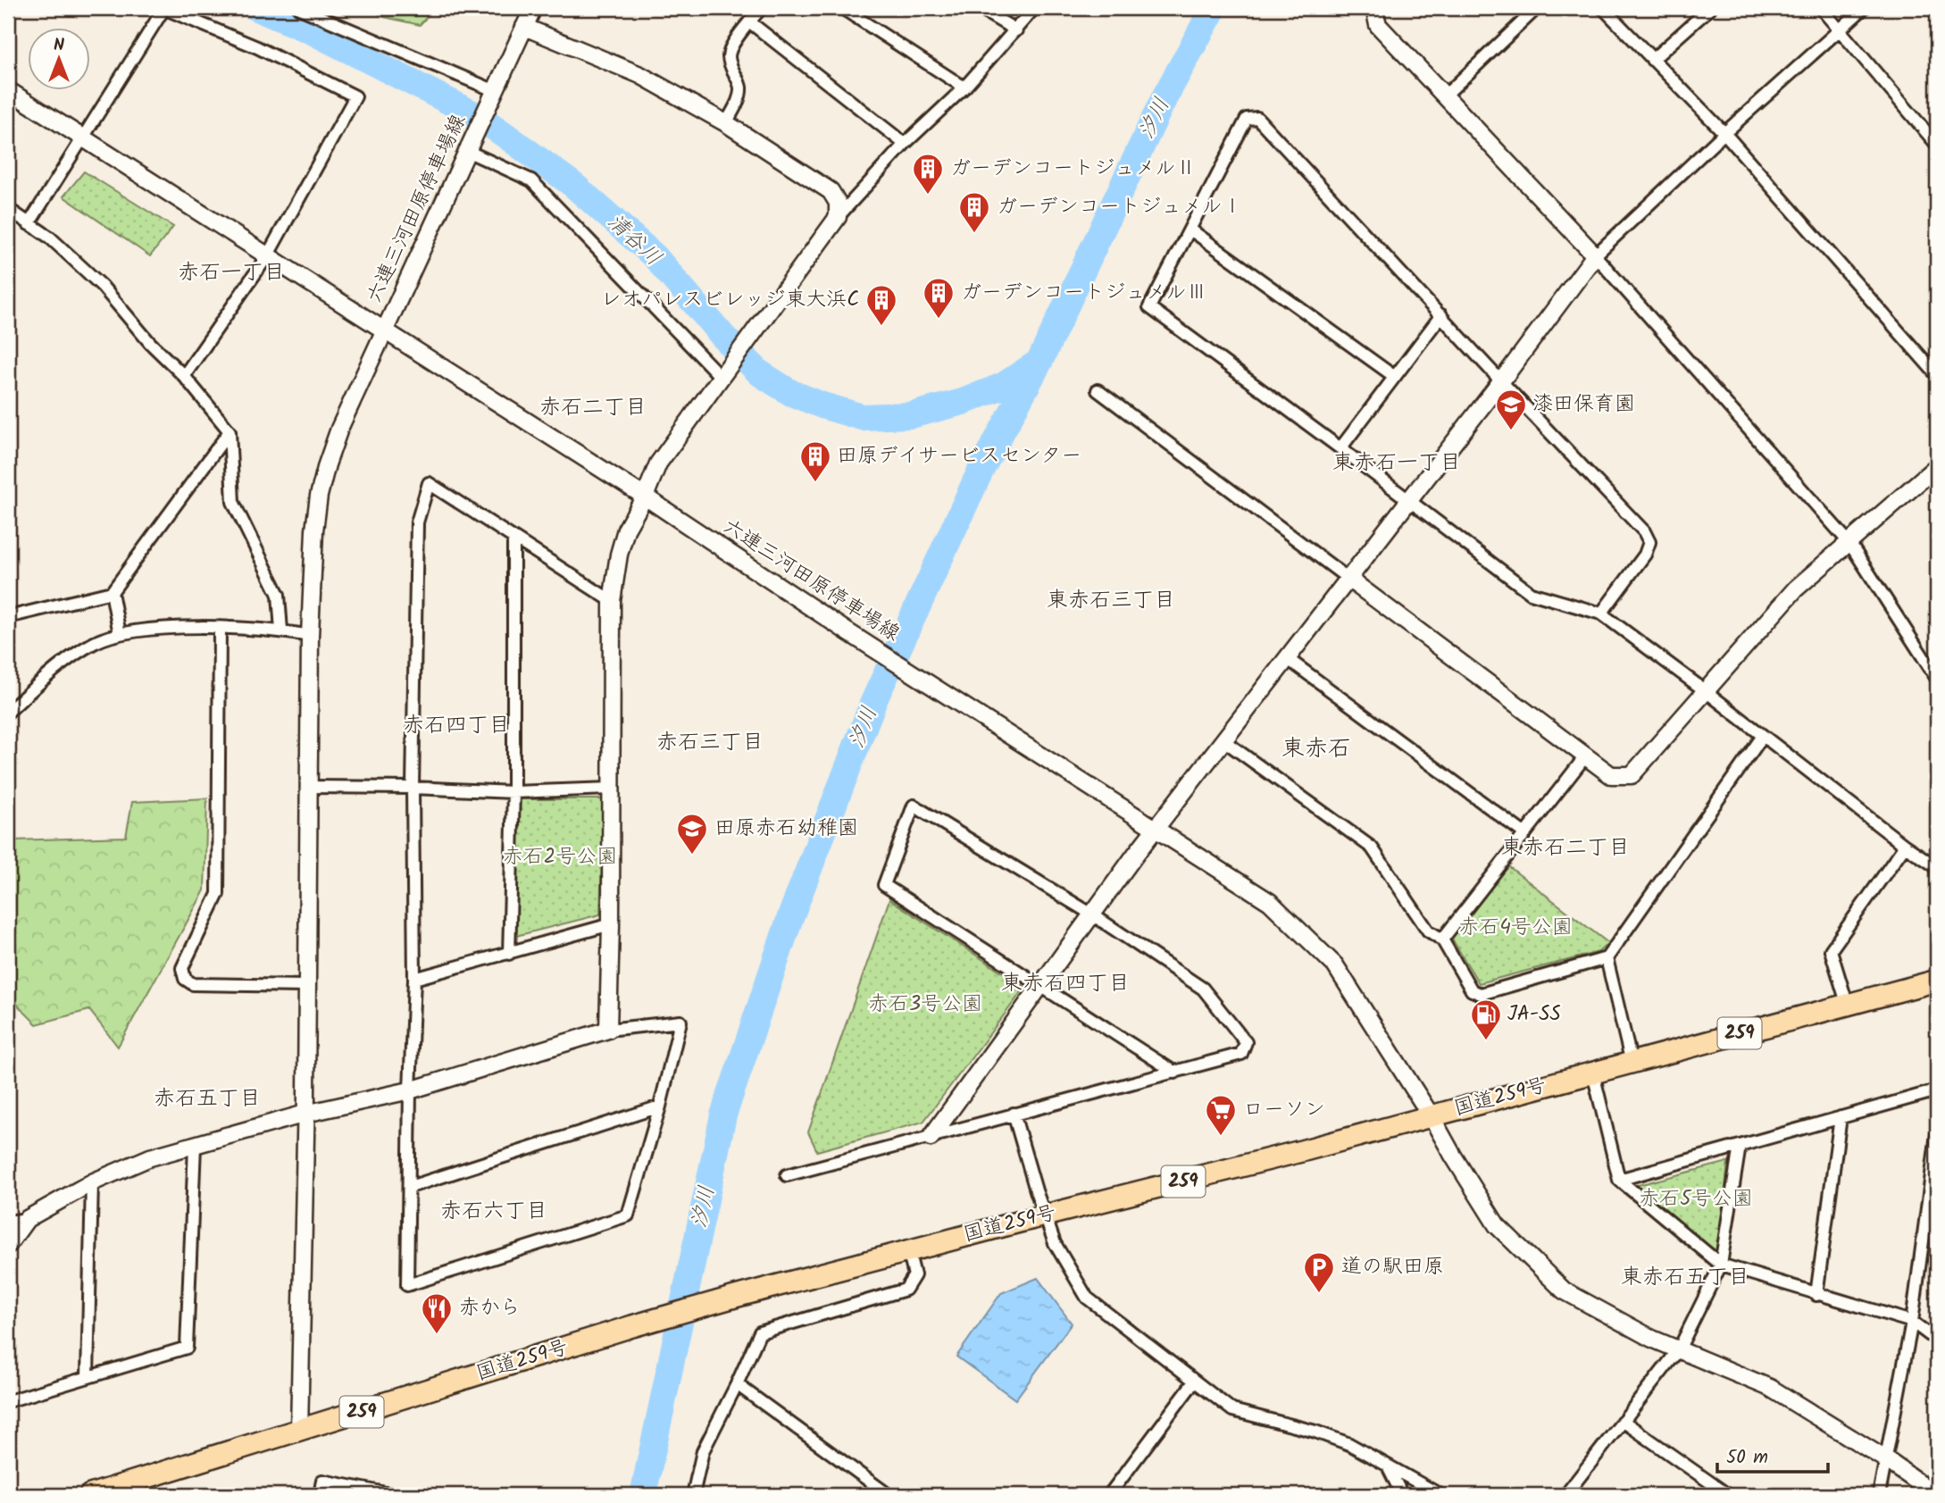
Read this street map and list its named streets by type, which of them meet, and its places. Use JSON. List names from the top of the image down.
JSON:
{
  "streets": {
    "highway": ["259", "国道259号"],
    "street": ["六連三河田原停車場線"]
  },
  "crossings": [
    ["六連三河田原停車場線", "国道259号"]
  ],
  "districts": [
    "赤石一丁目",
    "赤石二丁目",
    "東赤石一丁目",
    "東赤石三丁目",
    "赤石四丁目",
    "赤石三丁目",
    "東赤石",
    "東赤石二丁目",
    "東赤石四丁目",
    "赤石五丁目",
    "赤石六丁目",
    "東赤石五丁目"
  ],
  "water": ["汐川", "清谷川"],
  "parks": [
    "赤石2号公園",
    "赤石4号公園",
    "赤石3号公園",
    "赤石5号公園"
  ],
  "places": {
    "building": [
      "ガーデンコートジュメルⅡ",
      "ガーデンコートジュメルⅠ",
      "ガーデンコートジュメルⅢ",
      "レオパレスビレッジ東大浜C",
      "田原デイサービスセンター"
    ],
    "school or university": ["漆田保育園", "田原赤石幼稚園"],
    "fuel station": ["JA-SS"],
    "supermarket": ["ローソン"],
    "parking": ["道の駅田原"],
    "restaurant": ["赤から"]
  },
  "scale_bar": "50 m",
  "north": "top"
}
